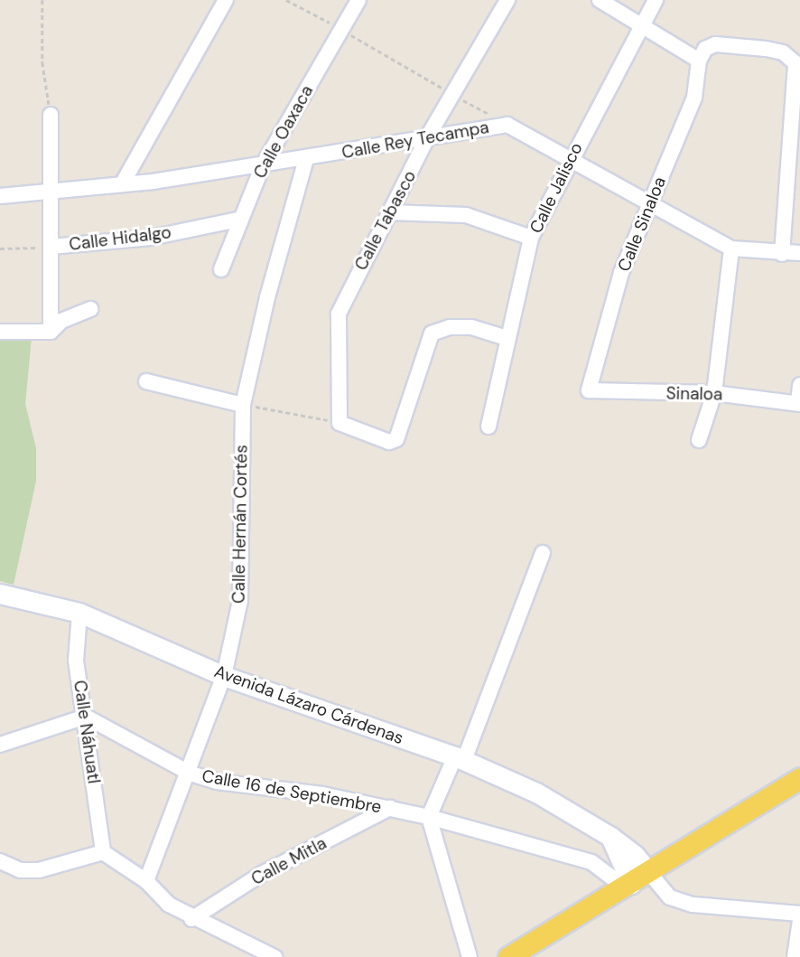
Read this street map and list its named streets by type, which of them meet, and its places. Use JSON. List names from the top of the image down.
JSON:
{
  "streets": {
    "main road": ["Avenida Lázaro Cárdenas"],
    "street": [
      "Calle Oaxaca",
      "Calle Rey Tecampa",
      "Calle Jalisco",
      "Calle Tabasco",
      "Calle Sinaloa",
      "Calle Hidalgo",
      "Sinaloa",
      "Calle Hernán Cortés",
      "Calle Náhuatl",
      "Calle 16 de Septiembre",
      "Calle Mitla"
    ]
  },
  "crossings": [
    ["Calle Oaxaca", "Calle Rey Tecampa"],
    ["Calle Oaxaca", "Calle Hidalgo"],
    ["Calle Rey Tecampa", "Calle Jalisco"],
    ["Calle Rey Tecampa", "Calle Tabasco"],
    ["Calle Rey Tecampa", "Calle Sinaloa"],
    ["Calle Rey Tecampa", "Calle Hernán Cortés"],
    ["Calle Sinaloa", "Sinaloa"],
    ["Calle Hernán Cortés", "Avenida Lázaro Cárdenas"],
    ["Calle Hernán Cortés", "Calle 16 de Septiembre"],
    ["Avenida Lázaro Cárdenas", "Calle Náhuatl"],
    ["Calle Náhuatl", "Calle 16 de Septiembre"],
    ["Calle 16 de Septiembre", "Calle Mitla"]
  ]
}
